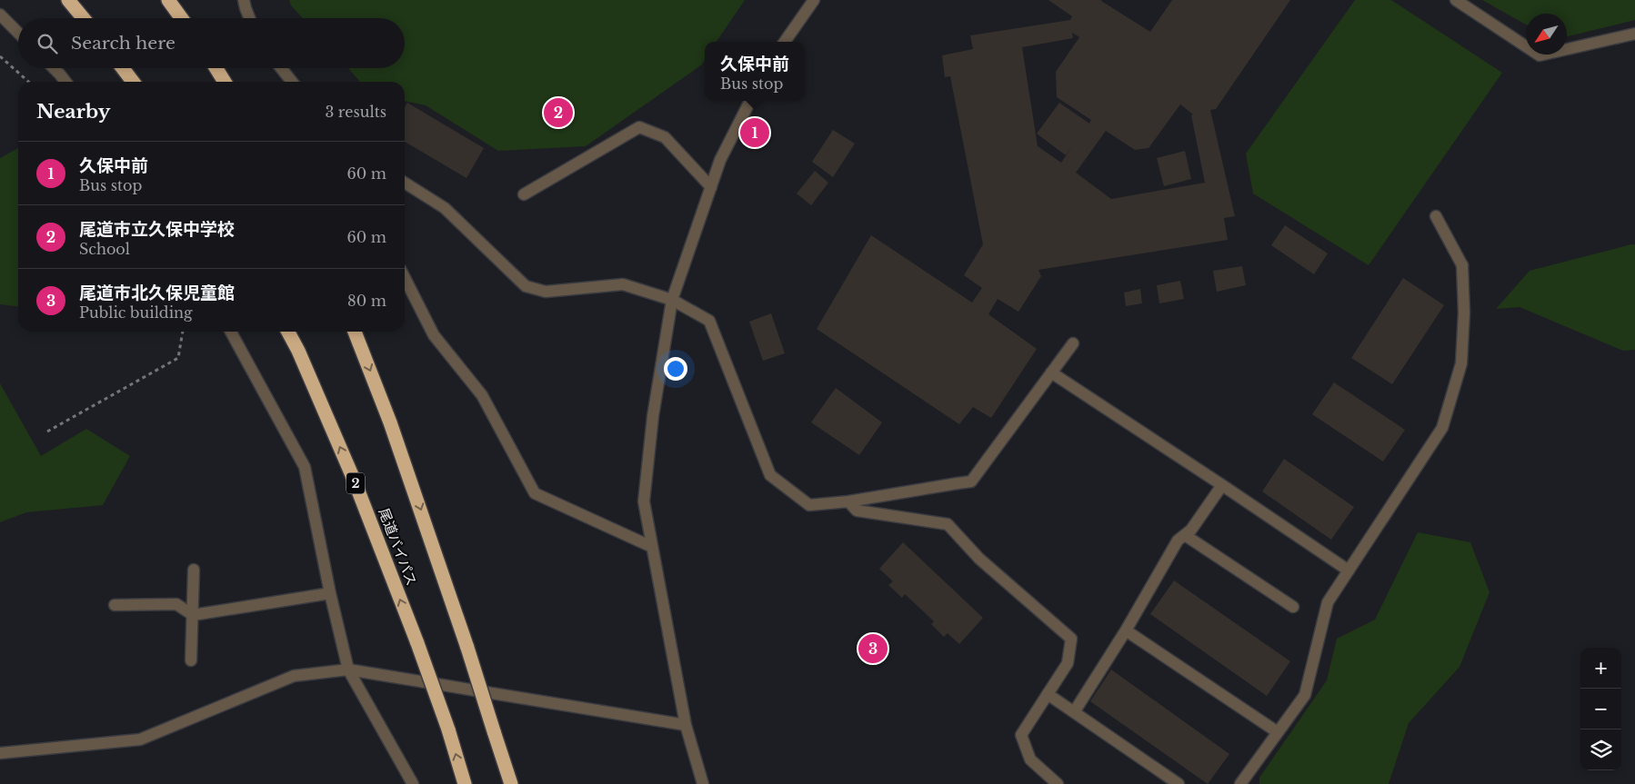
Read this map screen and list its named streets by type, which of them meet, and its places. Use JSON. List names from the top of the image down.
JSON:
{
  "streets": {
    "highway": ["2", "尾道バイパス"]
  },
  "north": "bottom left",
  "page": {
    "search": "Search here",
    "popup": ["久保中前", "Bus stop"],
    "heading": ["Nearby", "3 results"],
    "pins": ["2", "1", "3"],
    "list": [
      {
        "mark": "1",
        "name": "久保中前",
        "note": "Bus stop",
        "value": "60 m"
      },
      {
        "mark": "2",
        "name": "尾道市立久保中学校",
        "note": "School",
        "value": "60 m"
      },
      {
        "mark": "3",
        "name": "尾道市北久保児童館",
        "note": "Public building",
        "value": "80 m"
      }
    ],
    "map_buttons": ["+", "−"]
  }
}
